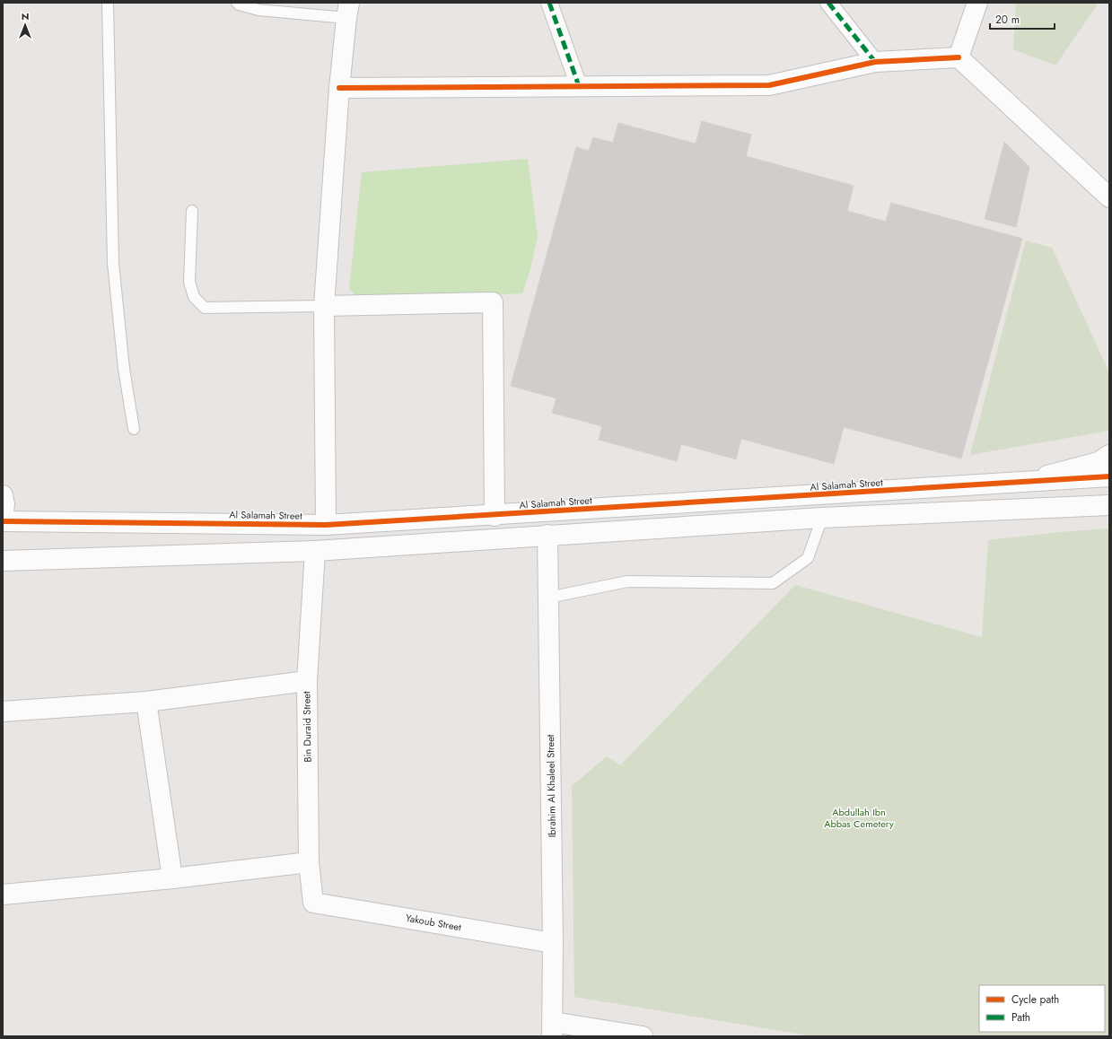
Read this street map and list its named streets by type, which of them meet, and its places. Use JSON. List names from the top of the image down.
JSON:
{
  "streets": {
    "street": [
      "Al Salamah Street",
      "Bin Duraid Street",
      "Ibrahim Al Khaleel Street",
      "Yakoub Street"
    ]
  },
  "crossings": [
    ["Bin Duraid Street", "Yakoub Street"],
    ["Ibrahim Al Khaleel Street", "Yakoub Street"]
  ],
  "parks": ["Abdullah Ibn Abbas Cemetery"],
  "legend": ["Cycle path", "Path"],
  "scale_bar": "20 m",
  "north": "top"
}
